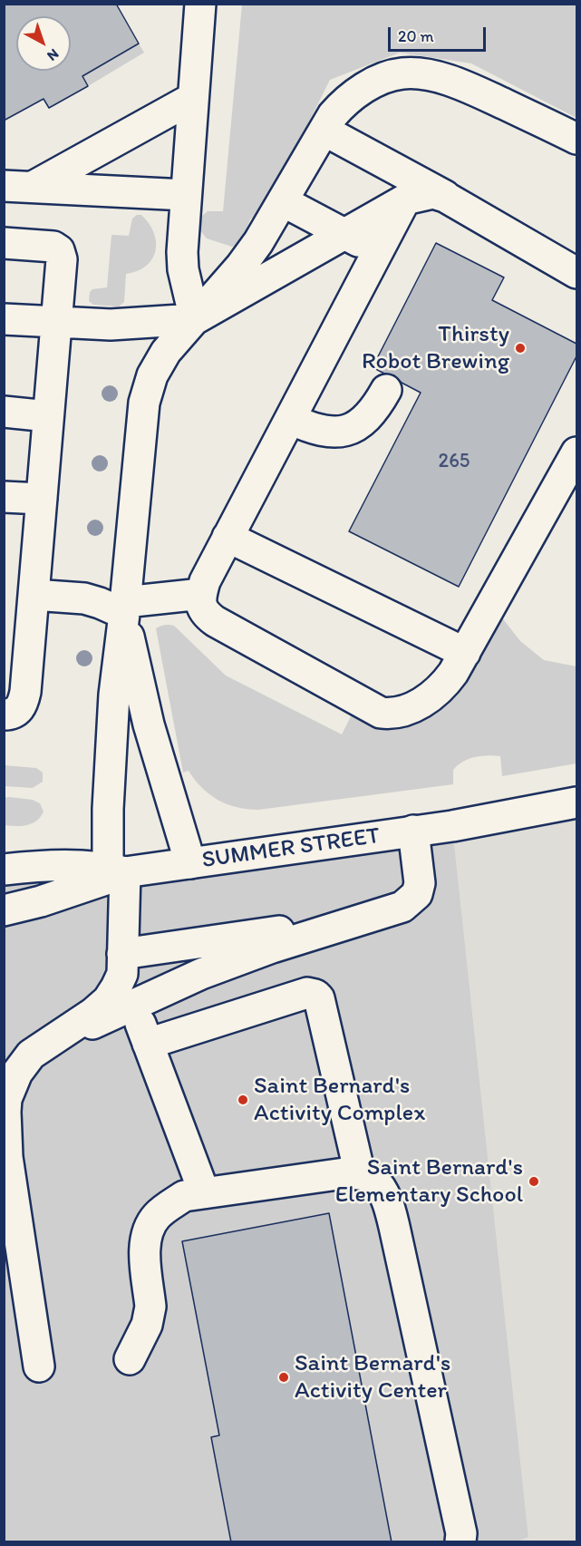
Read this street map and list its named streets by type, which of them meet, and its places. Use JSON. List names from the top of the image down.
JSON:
{
  "streets": {
    "main road": ["SUMMER STREET"]
  },
  "places": [
    "Thirsty Robot Brewing",
    "Saint Bernard's Activity Complex",
    "Saint Bernard's Elementary School",
    "Saint Bernard's Activity Center"
  ],
  "house_numbers": ["265"],
  "scale_bar": "20 m",
  "north": "bottom right"
}
